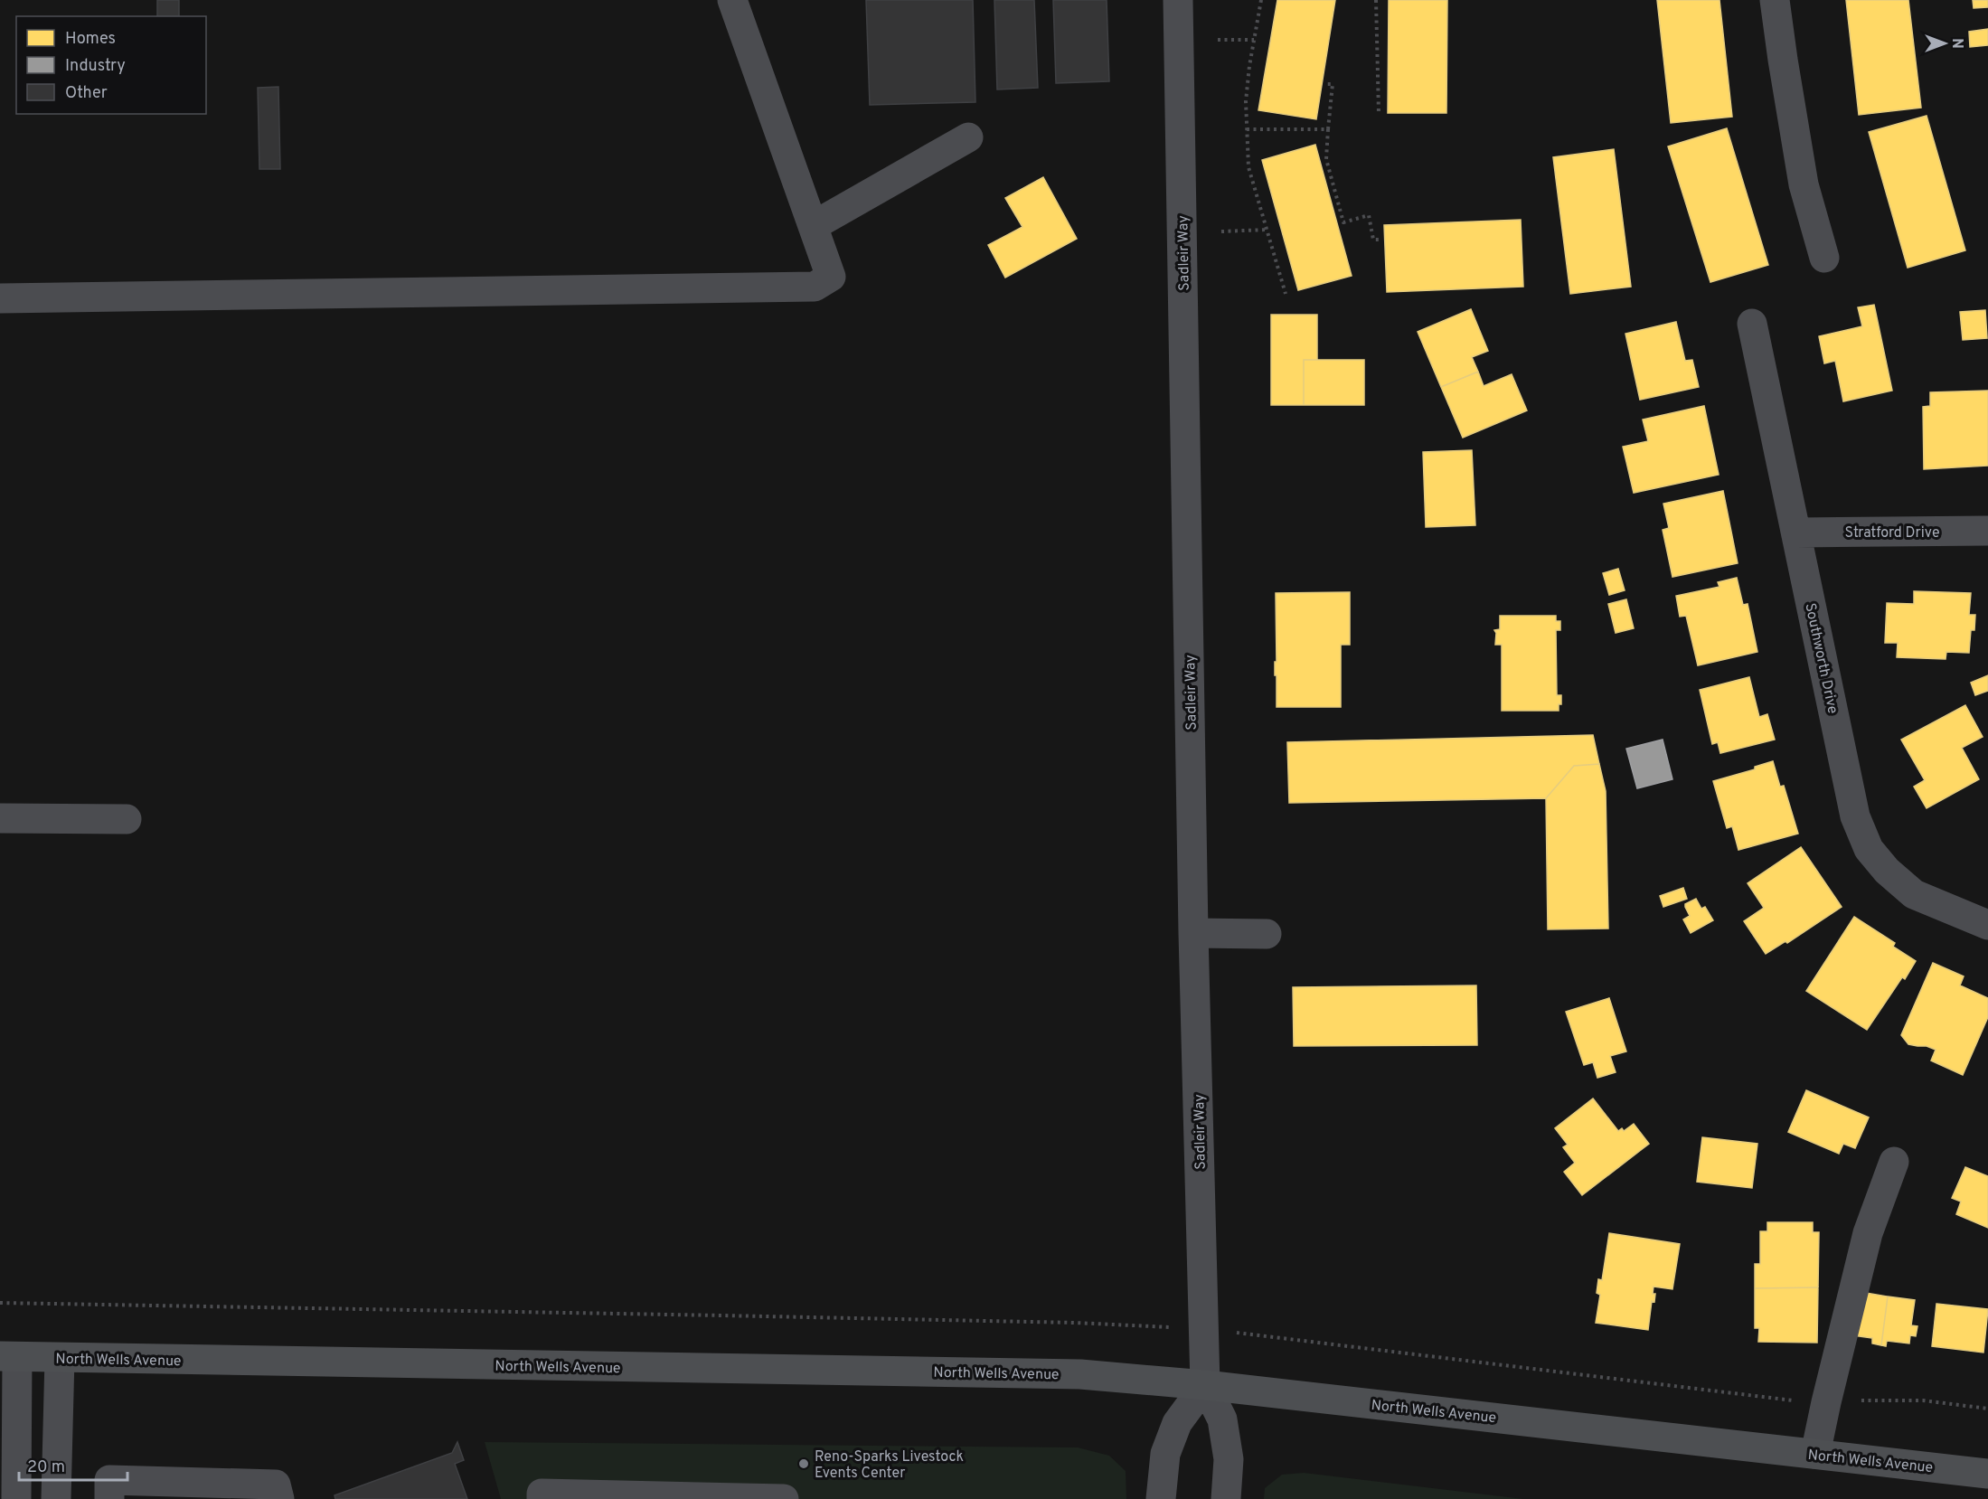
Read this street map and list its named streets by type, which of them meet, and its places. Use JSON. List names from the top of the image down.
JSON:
{
  "streets": {
    "main road": ["North Wells Avenue"],
    "street": ["Sadleir Way", "Stratford Drive", "Southworth Drive"]
  },
  "crossings": [
    ["Sadleir Way", "North Wells Avenue"],
    ["Stratford Drive", "Southworth Drive"]
  ],
  "places": ["Reno-Sparks Livestock Events Center"],
  "legend": ["Homes", "Industry", "Other"],
  "scale_bar": "20 m",
  "north": "right"
}
